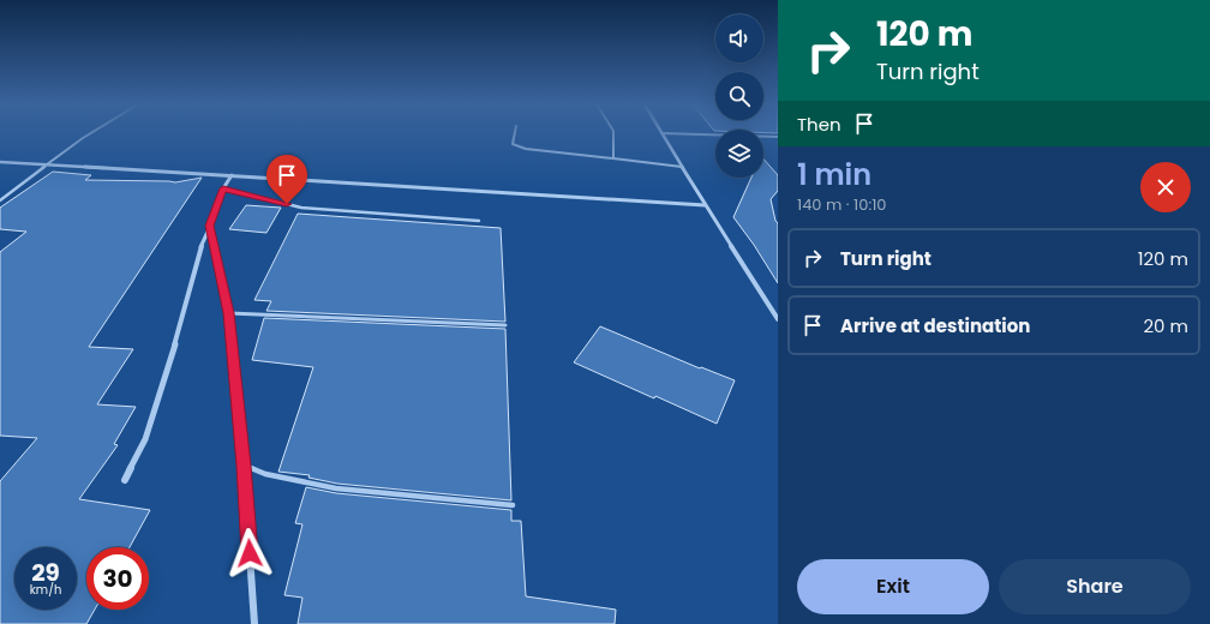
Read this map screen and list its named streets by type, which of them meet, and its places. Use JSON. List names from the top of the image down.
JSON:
{
  "page": {
    "turn": ["120 m", "Turn right"],
    "then": "Then",
    "heading": ["1 min", "140 m · 10:10"],
    "list": [
      {
        "name": "Turn right",
        "value": "120 m"
      },
      {
        "name": "Arrive at destination",
        "value": "20 m"
      }
    ],
    "speed": "29 km/h",
    "limit": "30",
    "buttons": ["Exit", "Share"]
  }
}
